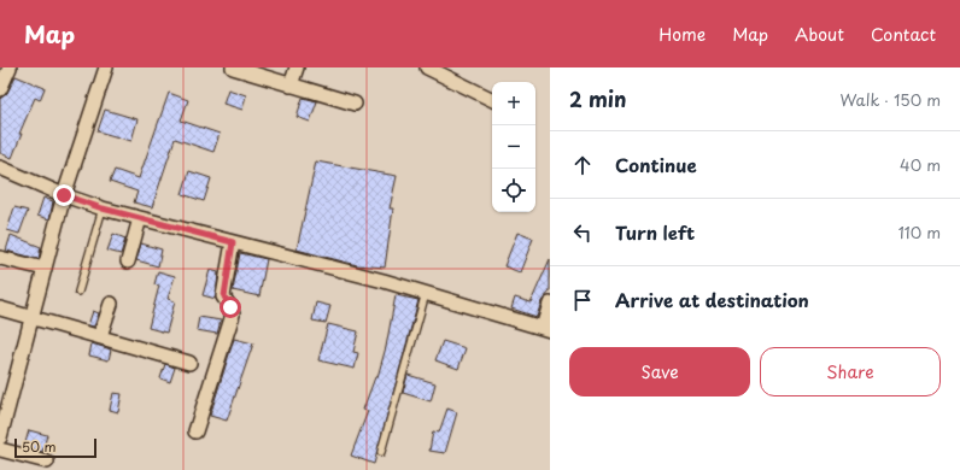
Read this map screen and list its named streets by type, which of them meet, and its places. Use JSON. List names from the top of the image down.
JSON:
{
  "scale_bar": "50 m",
  "page": {
    "header": "Map",
    "nav": [
      "Home",
      "Map",
      "About",
      "Contact"
    ],
    "heading": ["2 min", "Walk · 150 m"],
    "map_buttons": ["+", "−"],
    "list": [
      ["Continue", "40 m"],
      ["Turn left", "110 m"],
      "Arrive at destination"
    ],
    "buttons": ["Save", "Share"],
    "scale": "50 m"
  }
}
